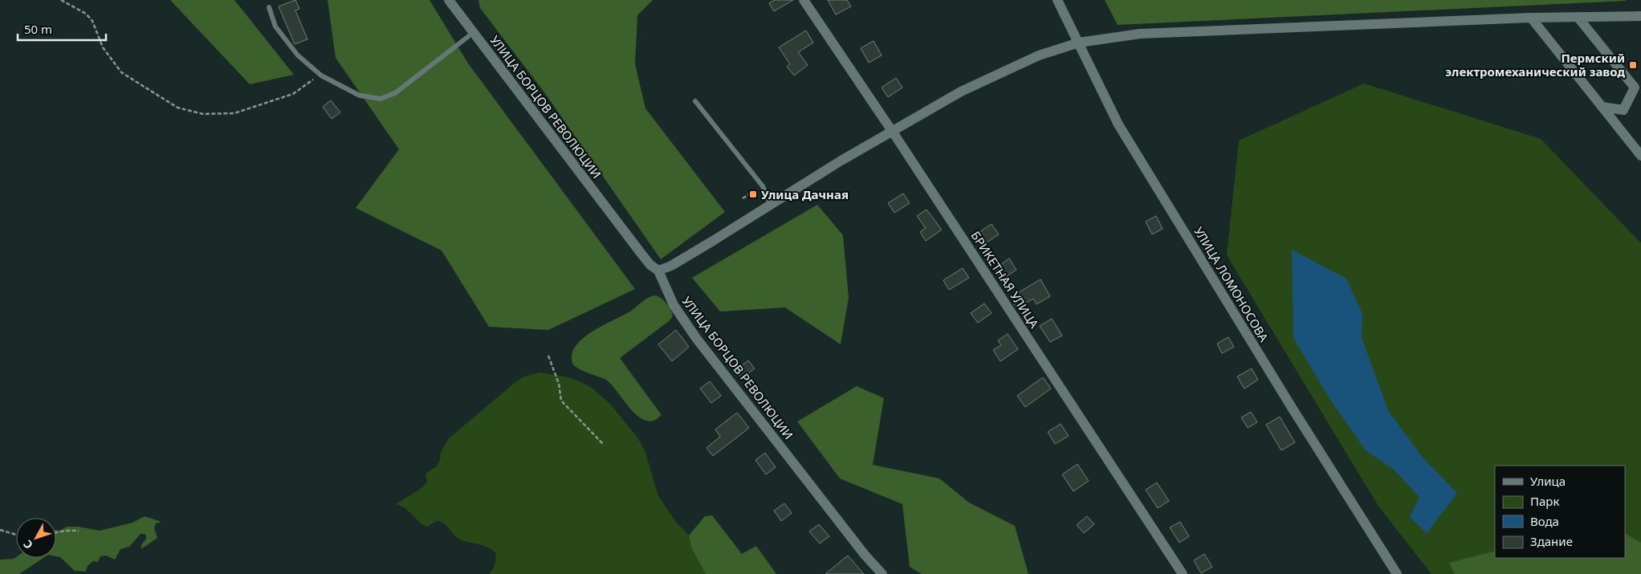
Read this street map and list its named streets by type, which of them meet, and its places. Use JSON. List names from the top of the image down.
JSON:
{
  "streets": {
    "street": ["УЛИЦА БОРЦОВ РЕВОЛЮЦИИ", "БРИКЕТНАЯ УЛИЦА", "УЛИЦА ЛОМОНОСОВА"]
  },
  "places": {
    "transit": ["Пермский электромеханический завод", "Улица Дачная"]
  },
  "legend": [
    "Улица",
    "Парк",
    "Вода",
    "Здание"
  ],
  "scale_bar": "50 m",
  "north": "bottom left"
}
